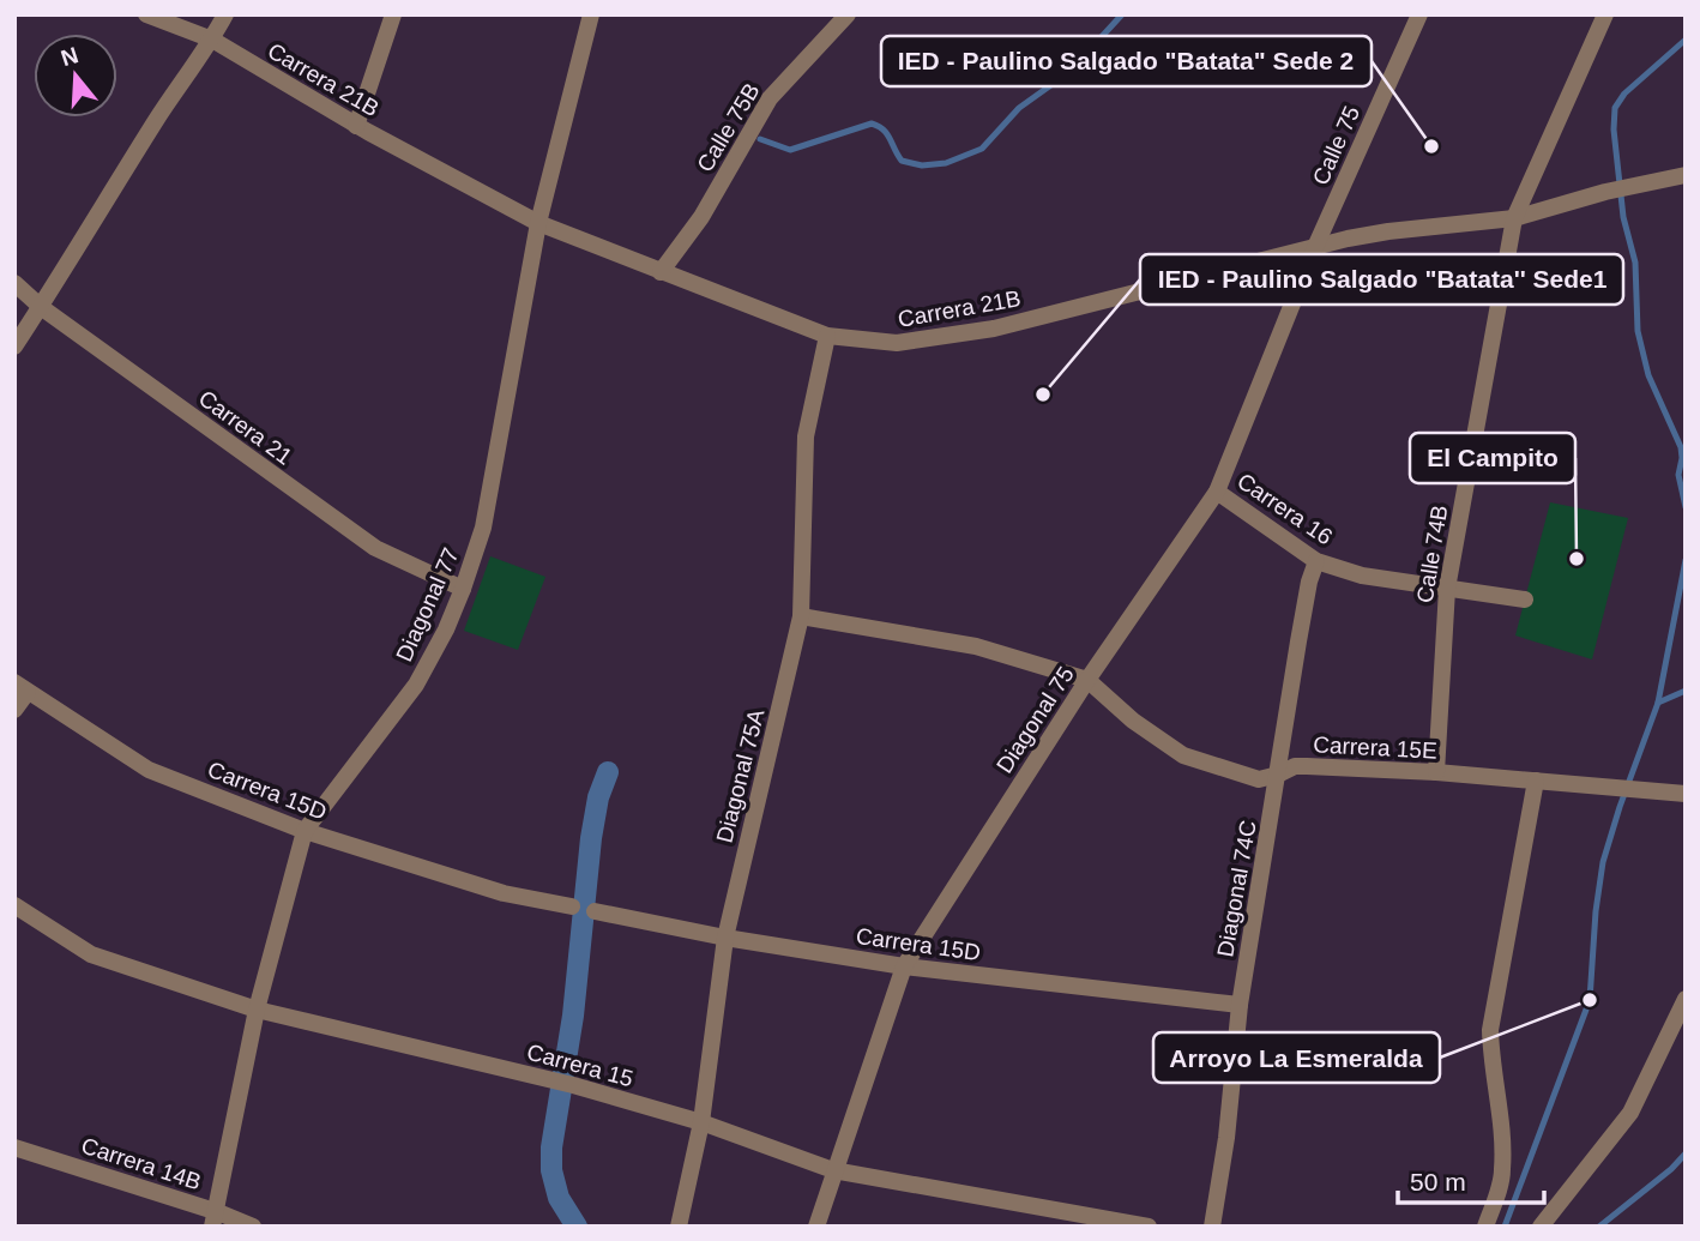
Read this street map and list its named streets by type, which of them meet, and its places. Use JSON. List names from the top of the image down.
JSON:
{
  "streets": {
    "street": [
      "Carrera 21B",
      "Calle 75B",
      "Calle 75",
      "Carrera 21",
      "Carrera 16",
      "Calle 74B",
      "Diagonal 77",
      "Diagonal 75",
      "Carrera 15E",
      "Diagonal 75A",
      "Carrera 15D",
      "Diagonal 74C",
      "Carrera 15",
      "Carrera 14B"
    ]
  },
  "crossings": [
    ["Carrera 21B", "Calle 75B"],
    ["Carrera 21B", "Calle 75"],
    ["Carrera 21B", "Calle 74B"],
    ["Carrera 21B", "Diagonal 77"],
    ["Carrera 21B", "Diagonal 75"],
    ["Carrera 21B", "Diagonal 75A"],
    ["Calle 75", "Diagonal 75"],
    ["Carrera 21", "Diagonal 77"],
    ["Carrera 16", "Calle 74B"],
    ["Carrera 16", "Diagonal 75"],
    ["Carrera 16", "Diagonal 74C"],
    ["Calle 74B", "Carrera 15E"],
    ["Diagonal 77", "Carrera 15D"],
    ["Diagonal 77", "Carrera 15"],
    ["Diagonal 77", "Carrera 14B"],
    ["Diagonal 75", "Carrera 15E"],
    ["Diagonal 75", "Carrera 15D"],
    ["Diagonal 75", "Carrera 15"],
    ["Carrera 15E", "Diagonal 75A"],
    ["Carrera 15E", "Diagonal 74C"],
    ["Diagonal 75A", "Carrera 15D"],
    ["Diagonal 75A", "Carrera 15"],
    ["Carrera 15D", "Diagonal 74C"]
  ],
  "places": [
    "IED - Paulino Salgado \"Batata\" Sede 2",
    "IED - Paulino Salgado \"Batata'' Sede1",
    "El Campito",
    "Arroyo La Esmeralda"
  ],
  "scale_bar": "50 m",
  "north": "top"
}
